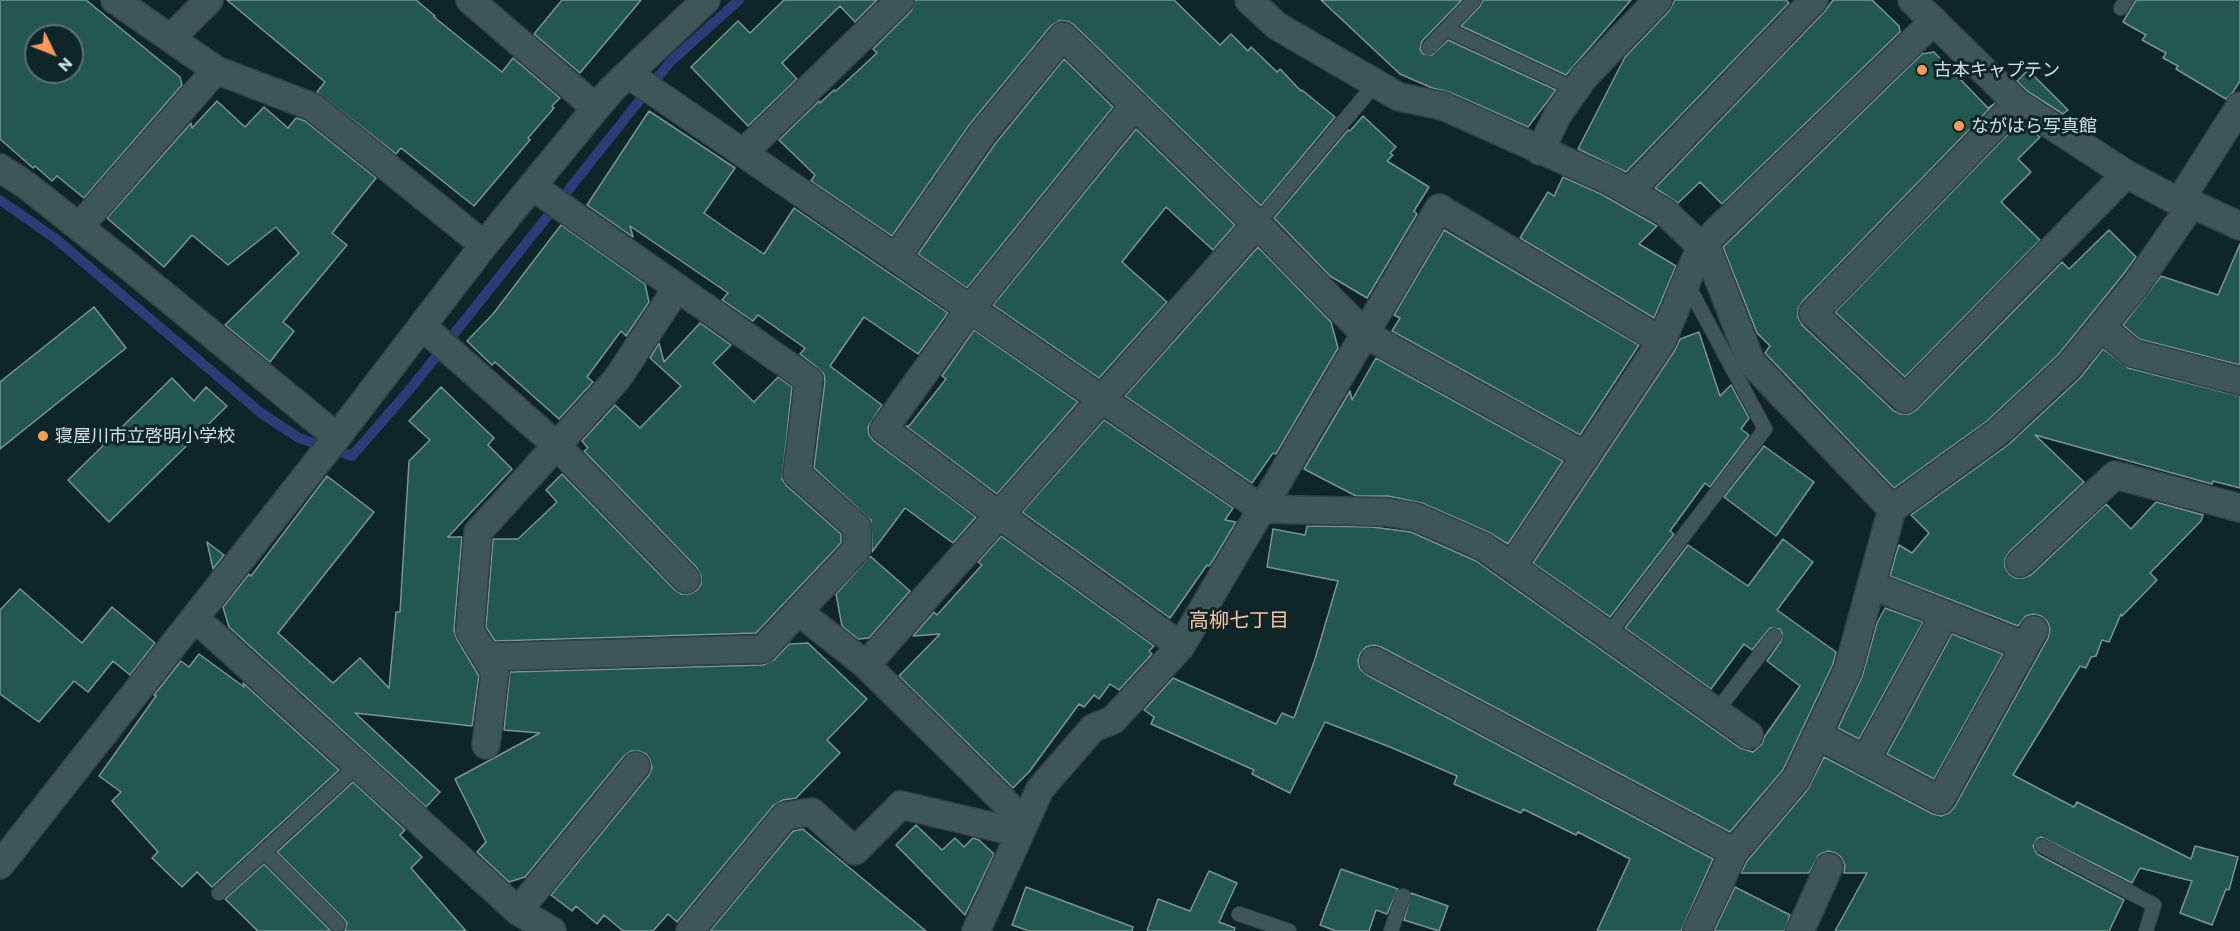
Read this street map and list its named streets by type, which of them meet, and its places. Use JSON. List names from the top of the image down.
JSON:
{
  "districts": ["高柳七丁目"],
  "places": ["古本キャプテン", "ながはら写真館", "寝屋川市立啓明小学校"],
  "north": "bottom right"
}
